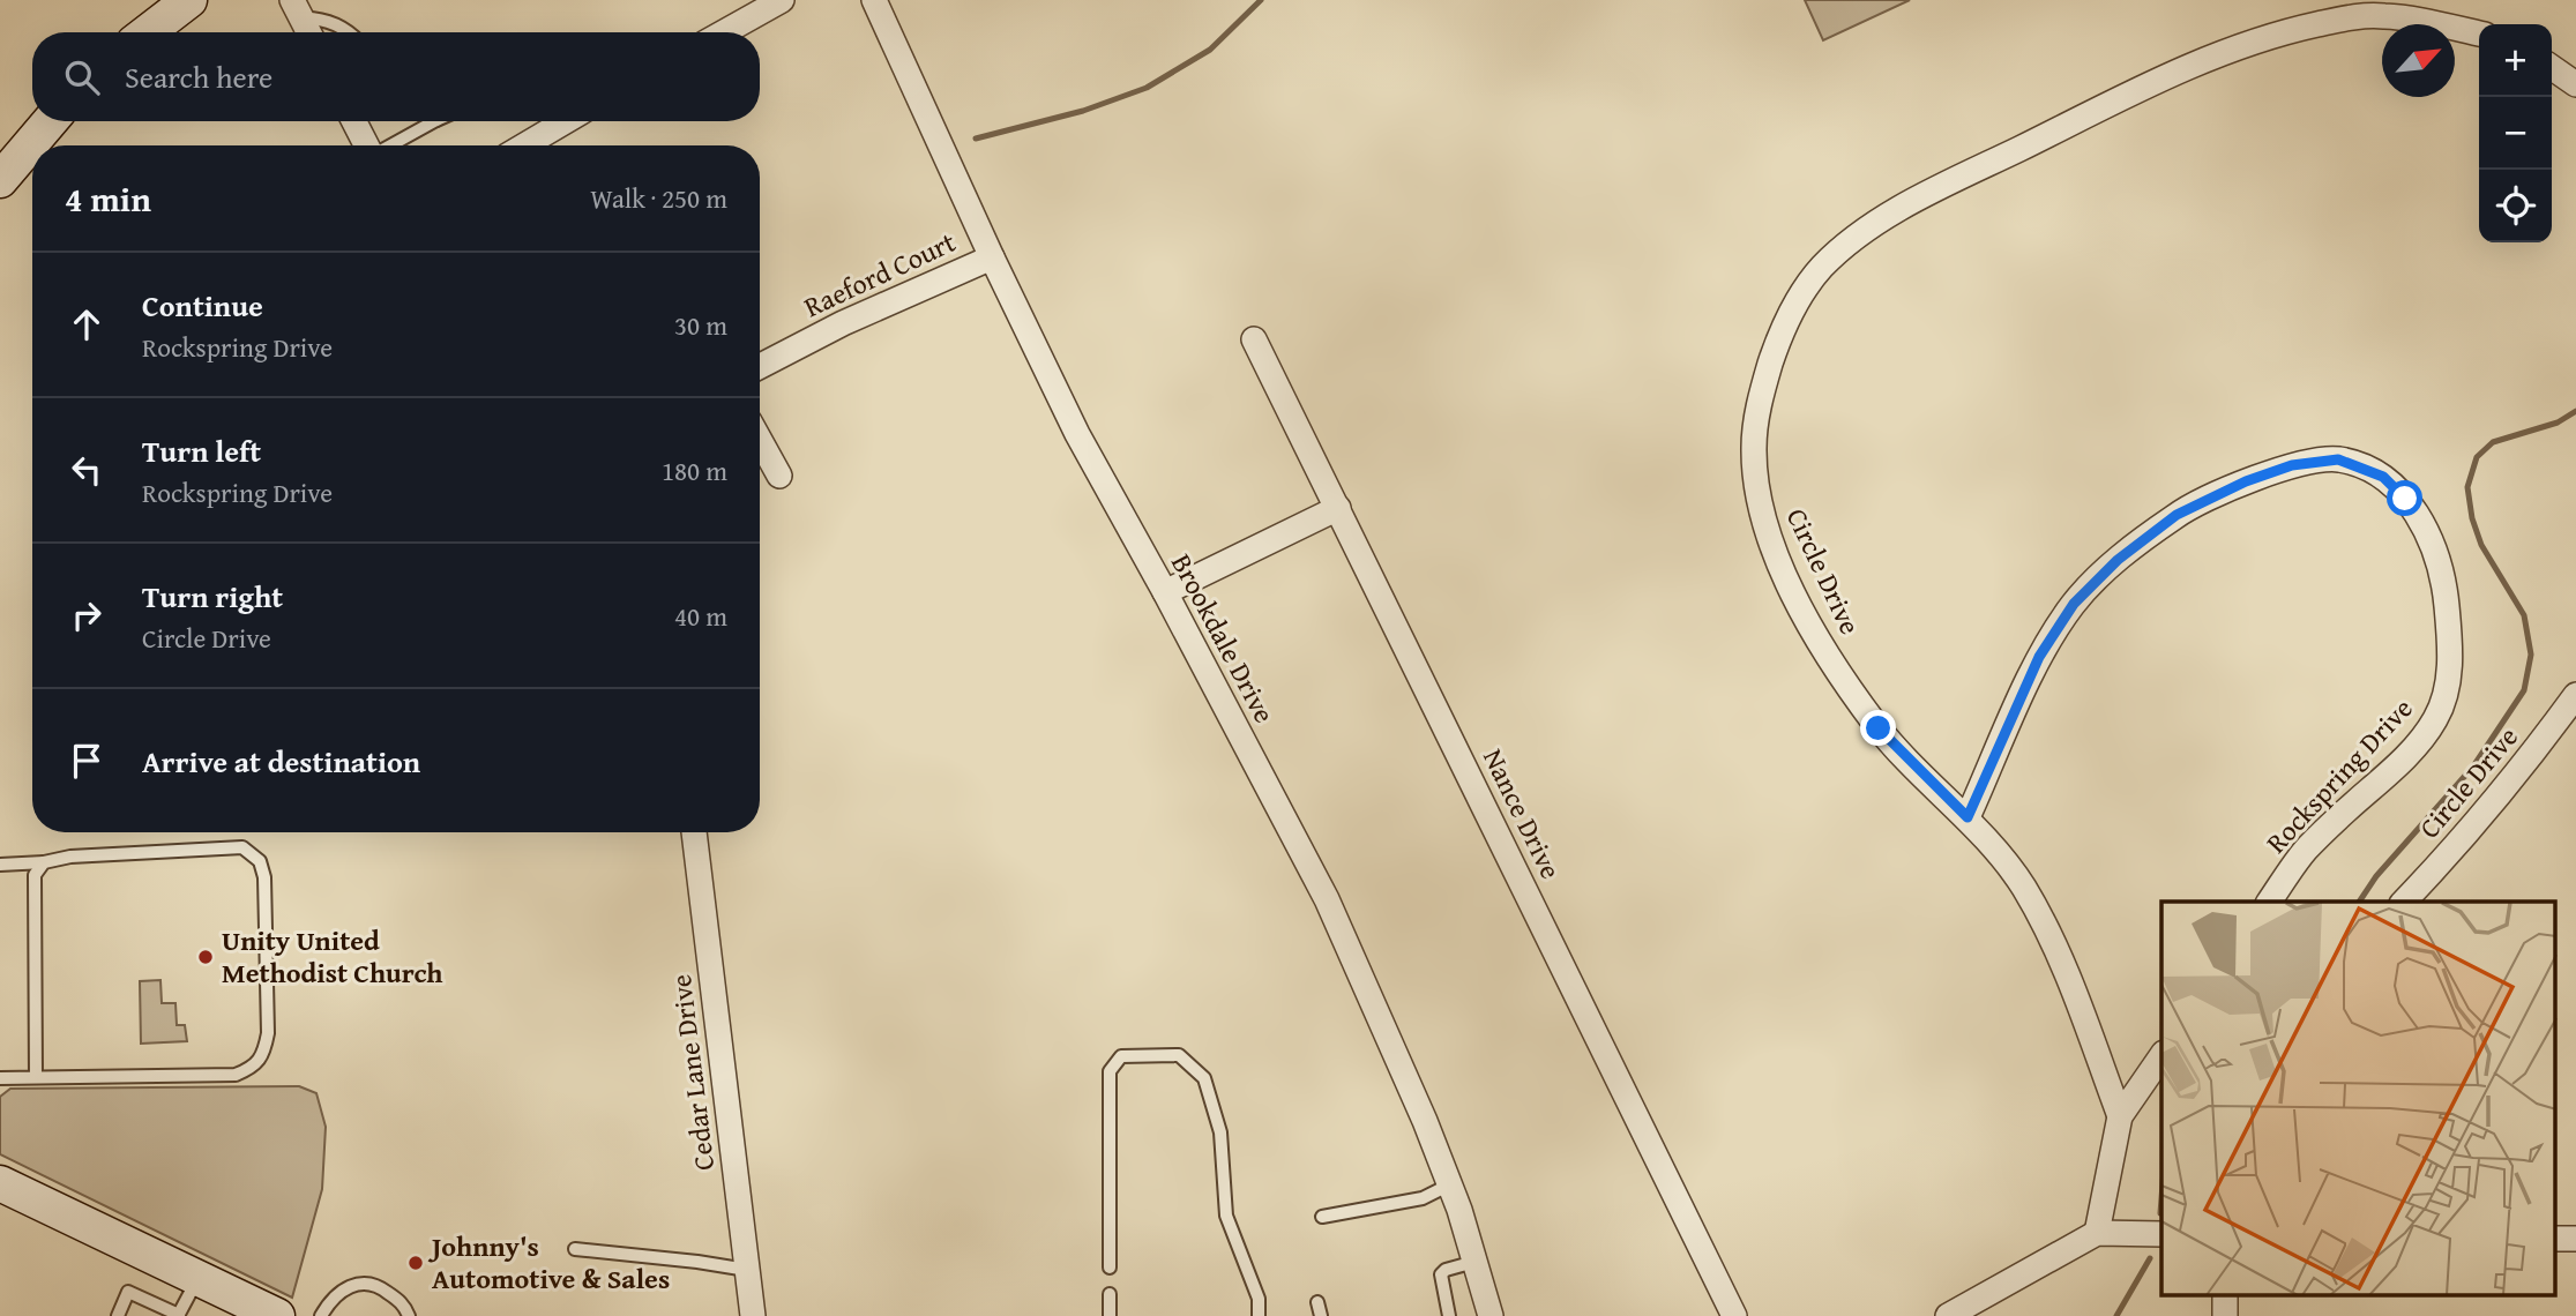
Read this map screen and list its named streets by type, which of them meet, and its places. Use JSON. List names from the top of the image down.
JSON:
{
  "streets": {
    "street": [
      "Raeford Court",
      "Circle Drive",
      "Brookdale Drive",
      "Rockspring Drive",
      "Nance Drive",
      "Cedar Lane Drive"
    ]
  },
  "crossings": [
    ["Raeford Court", "Brookdale Drive"],
    ["Circle Drive", "Rockspring Drive"]
  ],
  "places": ["Unity United Methodist Church", "Johnny's Automotive & Sales"],
  "north": "top right",
  "page": {
    "map_buttons": ["+", "−"],
    "search": "Search here",
    "heading": ["4 min", "Walk · 250 m"],
    "list": [
      ["Continue", "Rockspring Drive", "30 m"],
      ["Turn left", "Rockspring Drive", "180 m"],
      ["Turn right", "Circle Drive", "40 m"],
      "Arrive at destination"
    ]
  }
}
